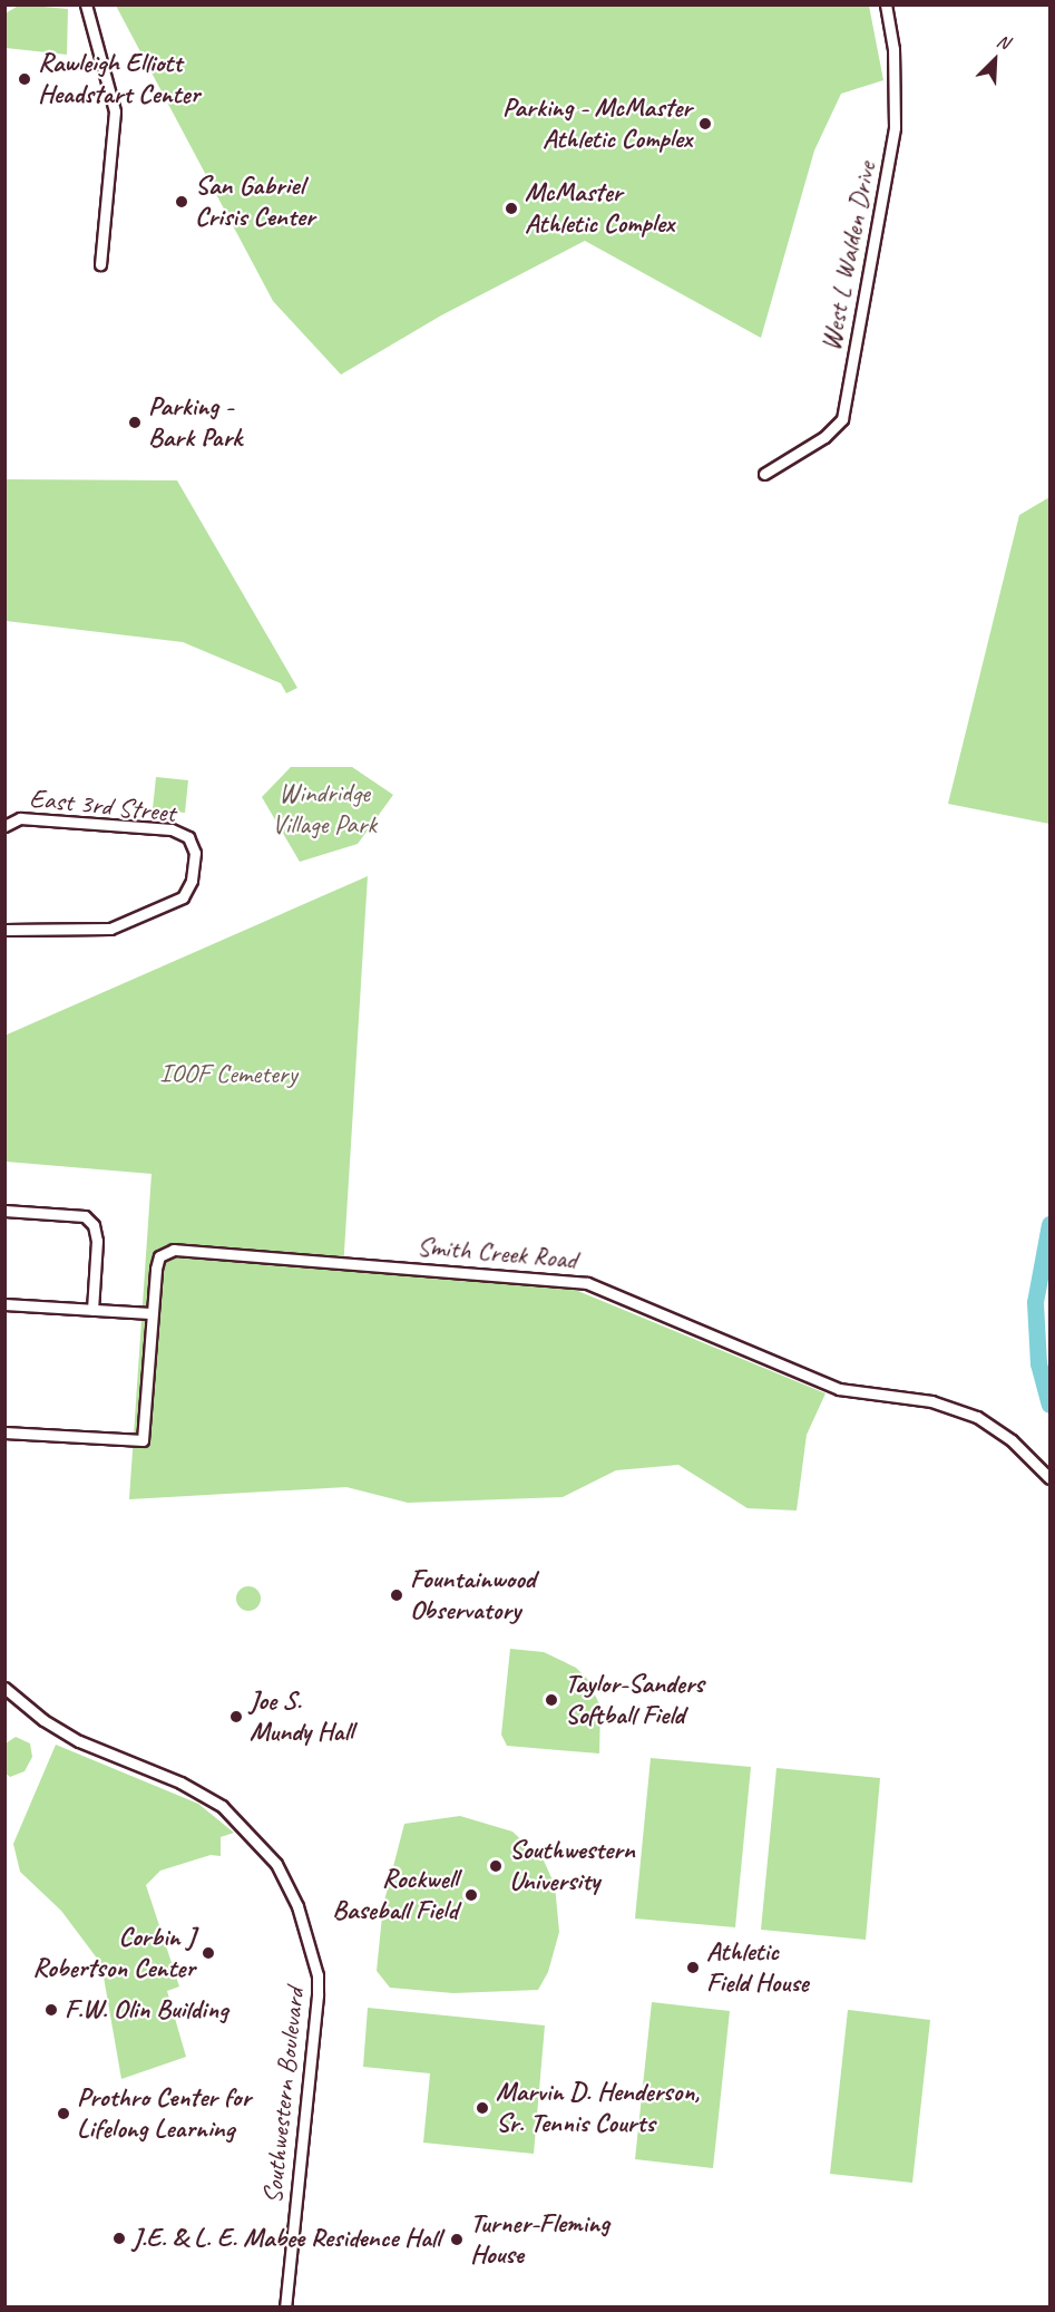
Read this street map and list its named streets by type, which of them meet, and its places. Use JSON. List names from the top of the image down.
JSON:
{
  "streets": {
    "street": [
      "West L Walden Drive",
      "East 3rd Street",
      "Smith Creek Road",
      "Southwestern Boulevard"
    ]
  },
  "parks": ["Windridge Village Park", "IOOF Cemetery"],
  "places": [
    "Rawleigh Elliott Headstart Center",
    "Parking - McMaster Athletic Complex",
    "San Gabriel Crisis Center",
    "McMaster Athletic Complex",
    "Parking - Bark Park",
    "Fountainwood Observatory",
    "Taylor-Sanders Softball Field",
    "Joe S. Mundy Hall",
    "Southwestern University",
    "Rockwell Baseball Field",
    "Corbin J Robertson Center",
    "Athletic Field House",
    "F.W. Olin Building",
    "Marvin D. Henderson, Sr. Tennis Courts",
    "Prothro Center for Lifelong Learning",
    "J.E. & L. E. Mabee Residence Hall",
    "Turner-Fleming House"
  ],
  "north": "top right"
}
